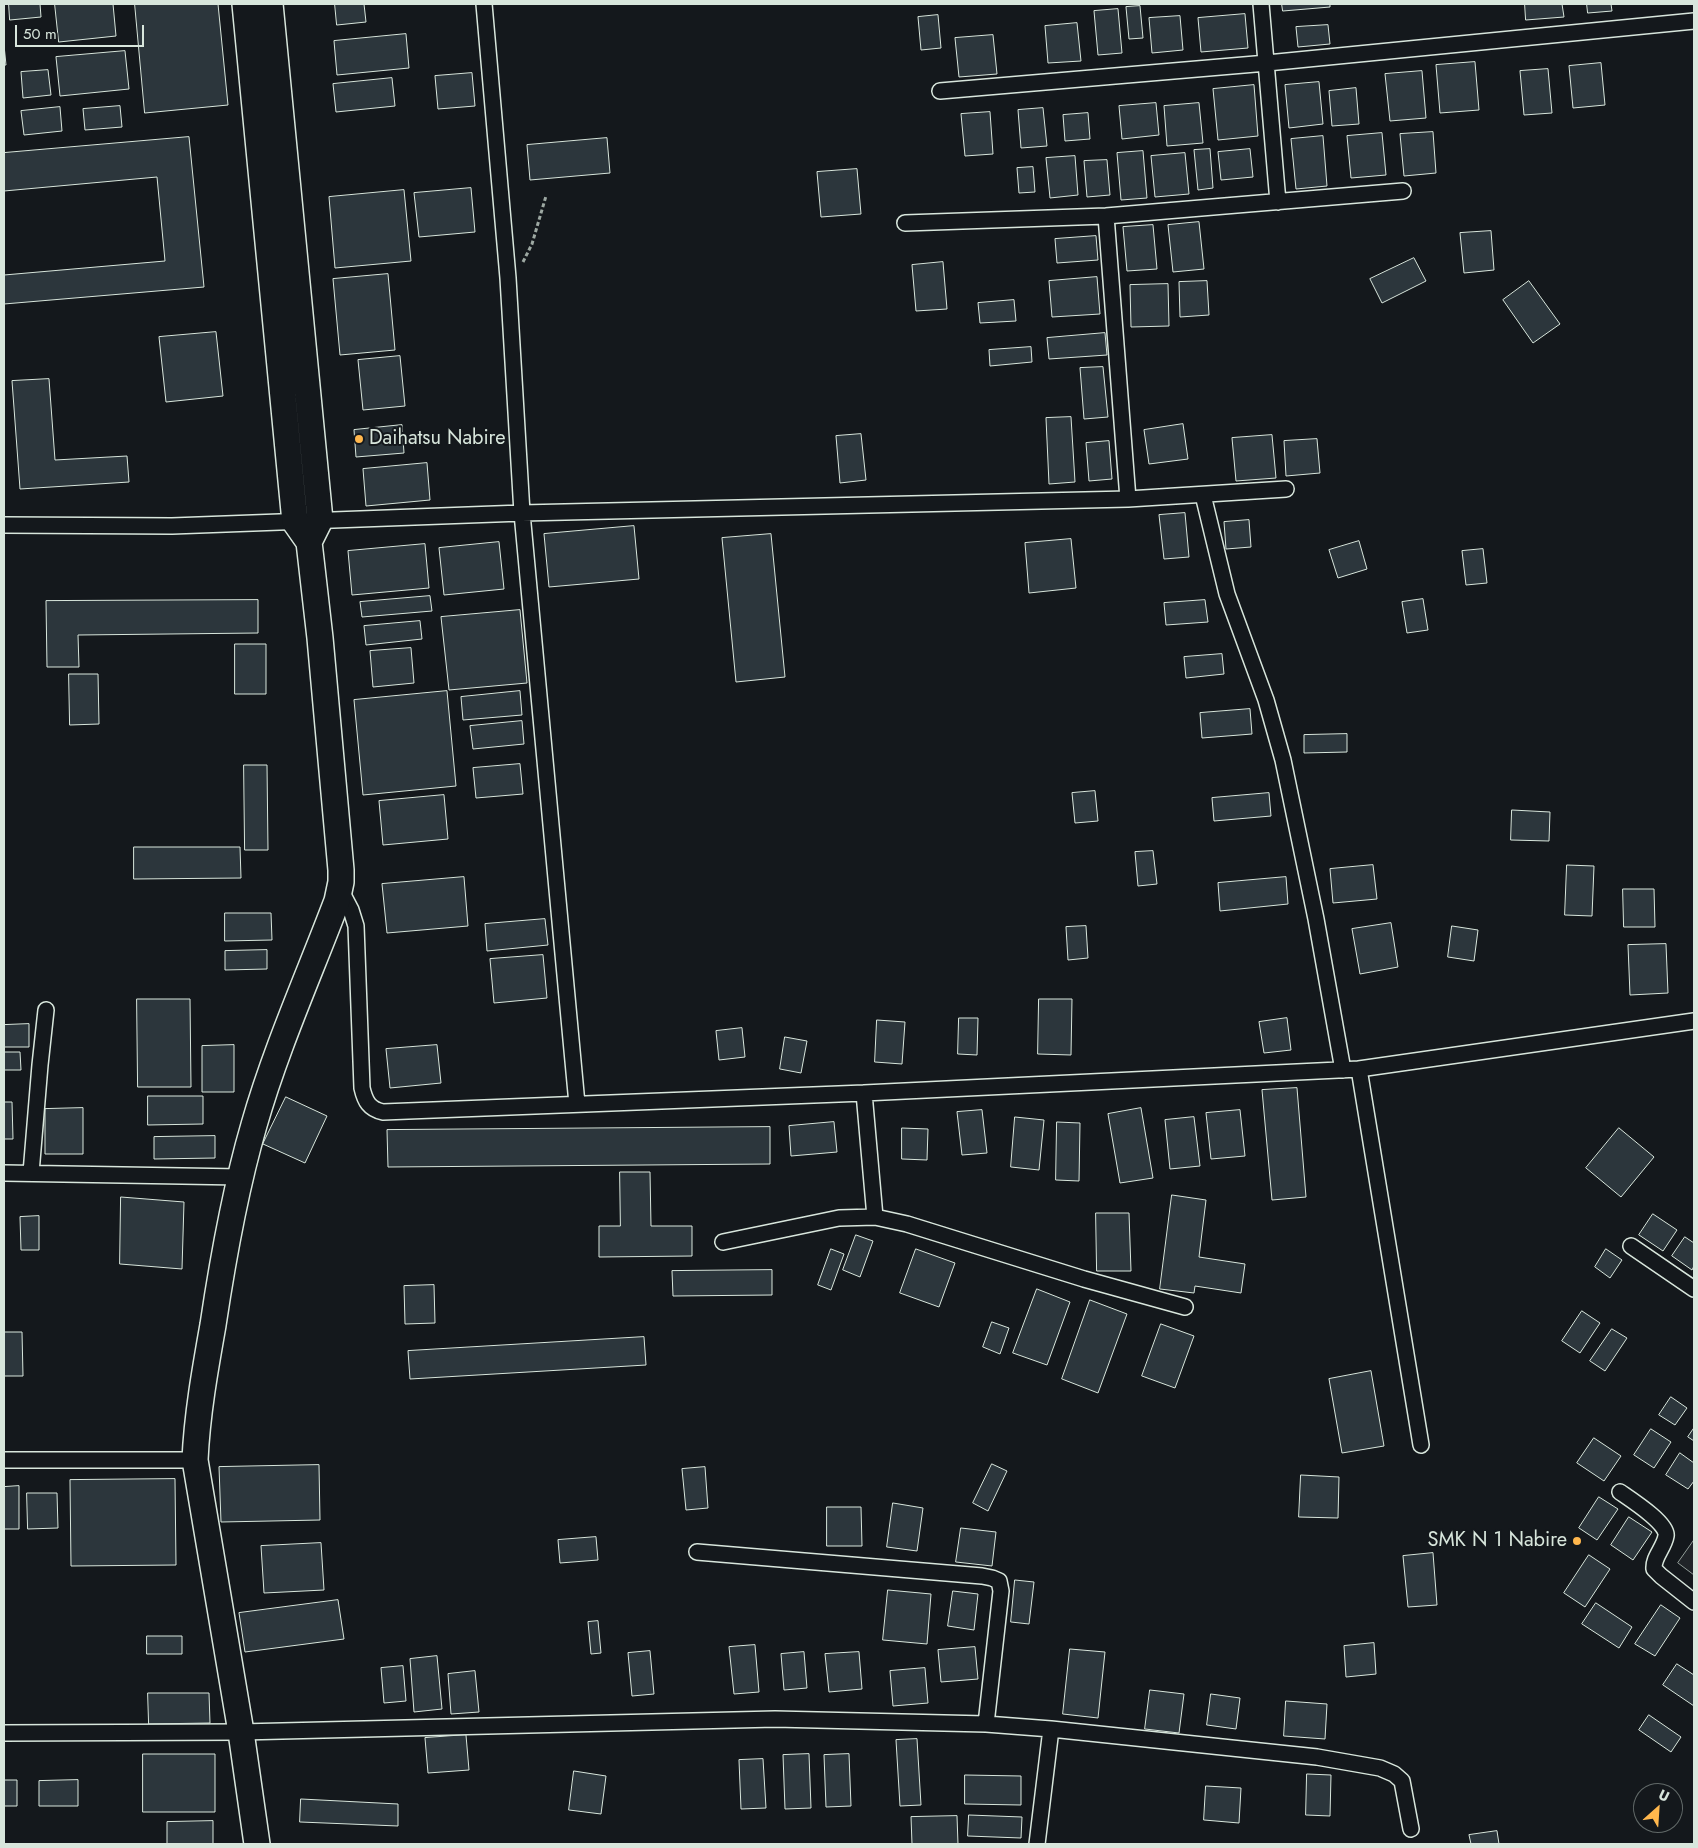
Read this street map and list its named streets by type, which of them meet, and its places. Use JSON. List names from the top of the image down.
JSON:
{
  "places": ["Daihatsu Nabire", "SMK N 1 Nabire"],
  "scale_bar": "50 m",
  "north": "top right"
}
